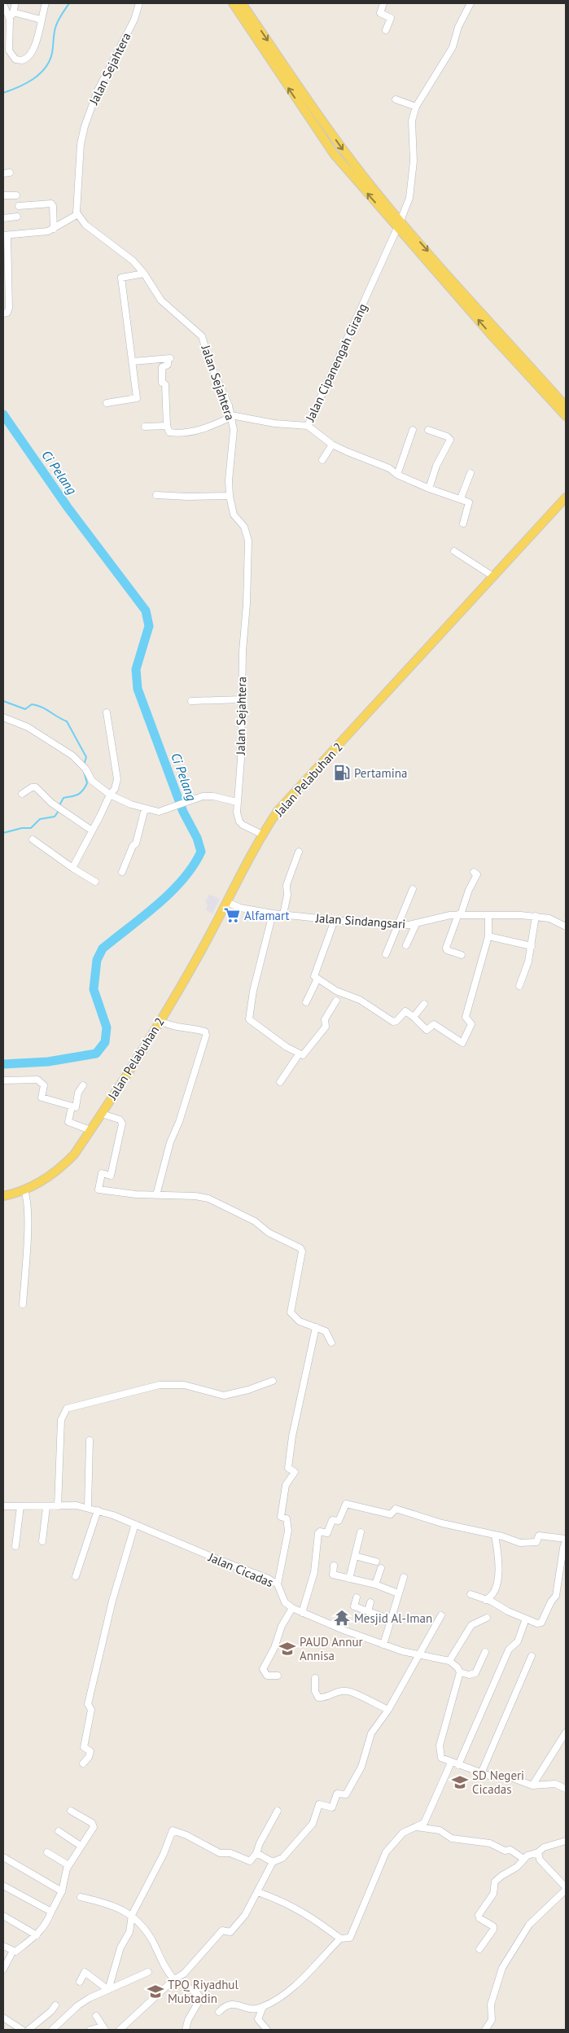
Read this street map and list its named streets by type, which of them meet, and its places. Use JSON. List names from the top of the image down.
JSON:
{
  "streets": {
    "main road": ["Jalan Pelabuhan 2"],
    "street": [
      "Jalan Sejahtera",
      "Jalan Cipanengah Girang",
      "Jalan Sindangsari",
      "Jalan Cicadas"
    ]
  },
  "crossings": [
    ["Jalan Sejahtera", "Jalan Cipanengah Girang"],
    ["Jalan Sejahtera", "Jalan Pelabuhan 2"],
    ["Jalan Pelabuhan 2", "Jalan Sindangsari"]
  ],
  "water": ["Ci Pelang"],
  "places": {
    "fuel station": ["Pertamina"],
    "supermarket": ["Alfamart"],
    "temple": ["Mesjid Al-Iman"],
    "school or university": ["PAUD Annur Annisa", "SD Negeri Cicadas", "TPQ Riyadhul Mubtadin"]
  }
}
